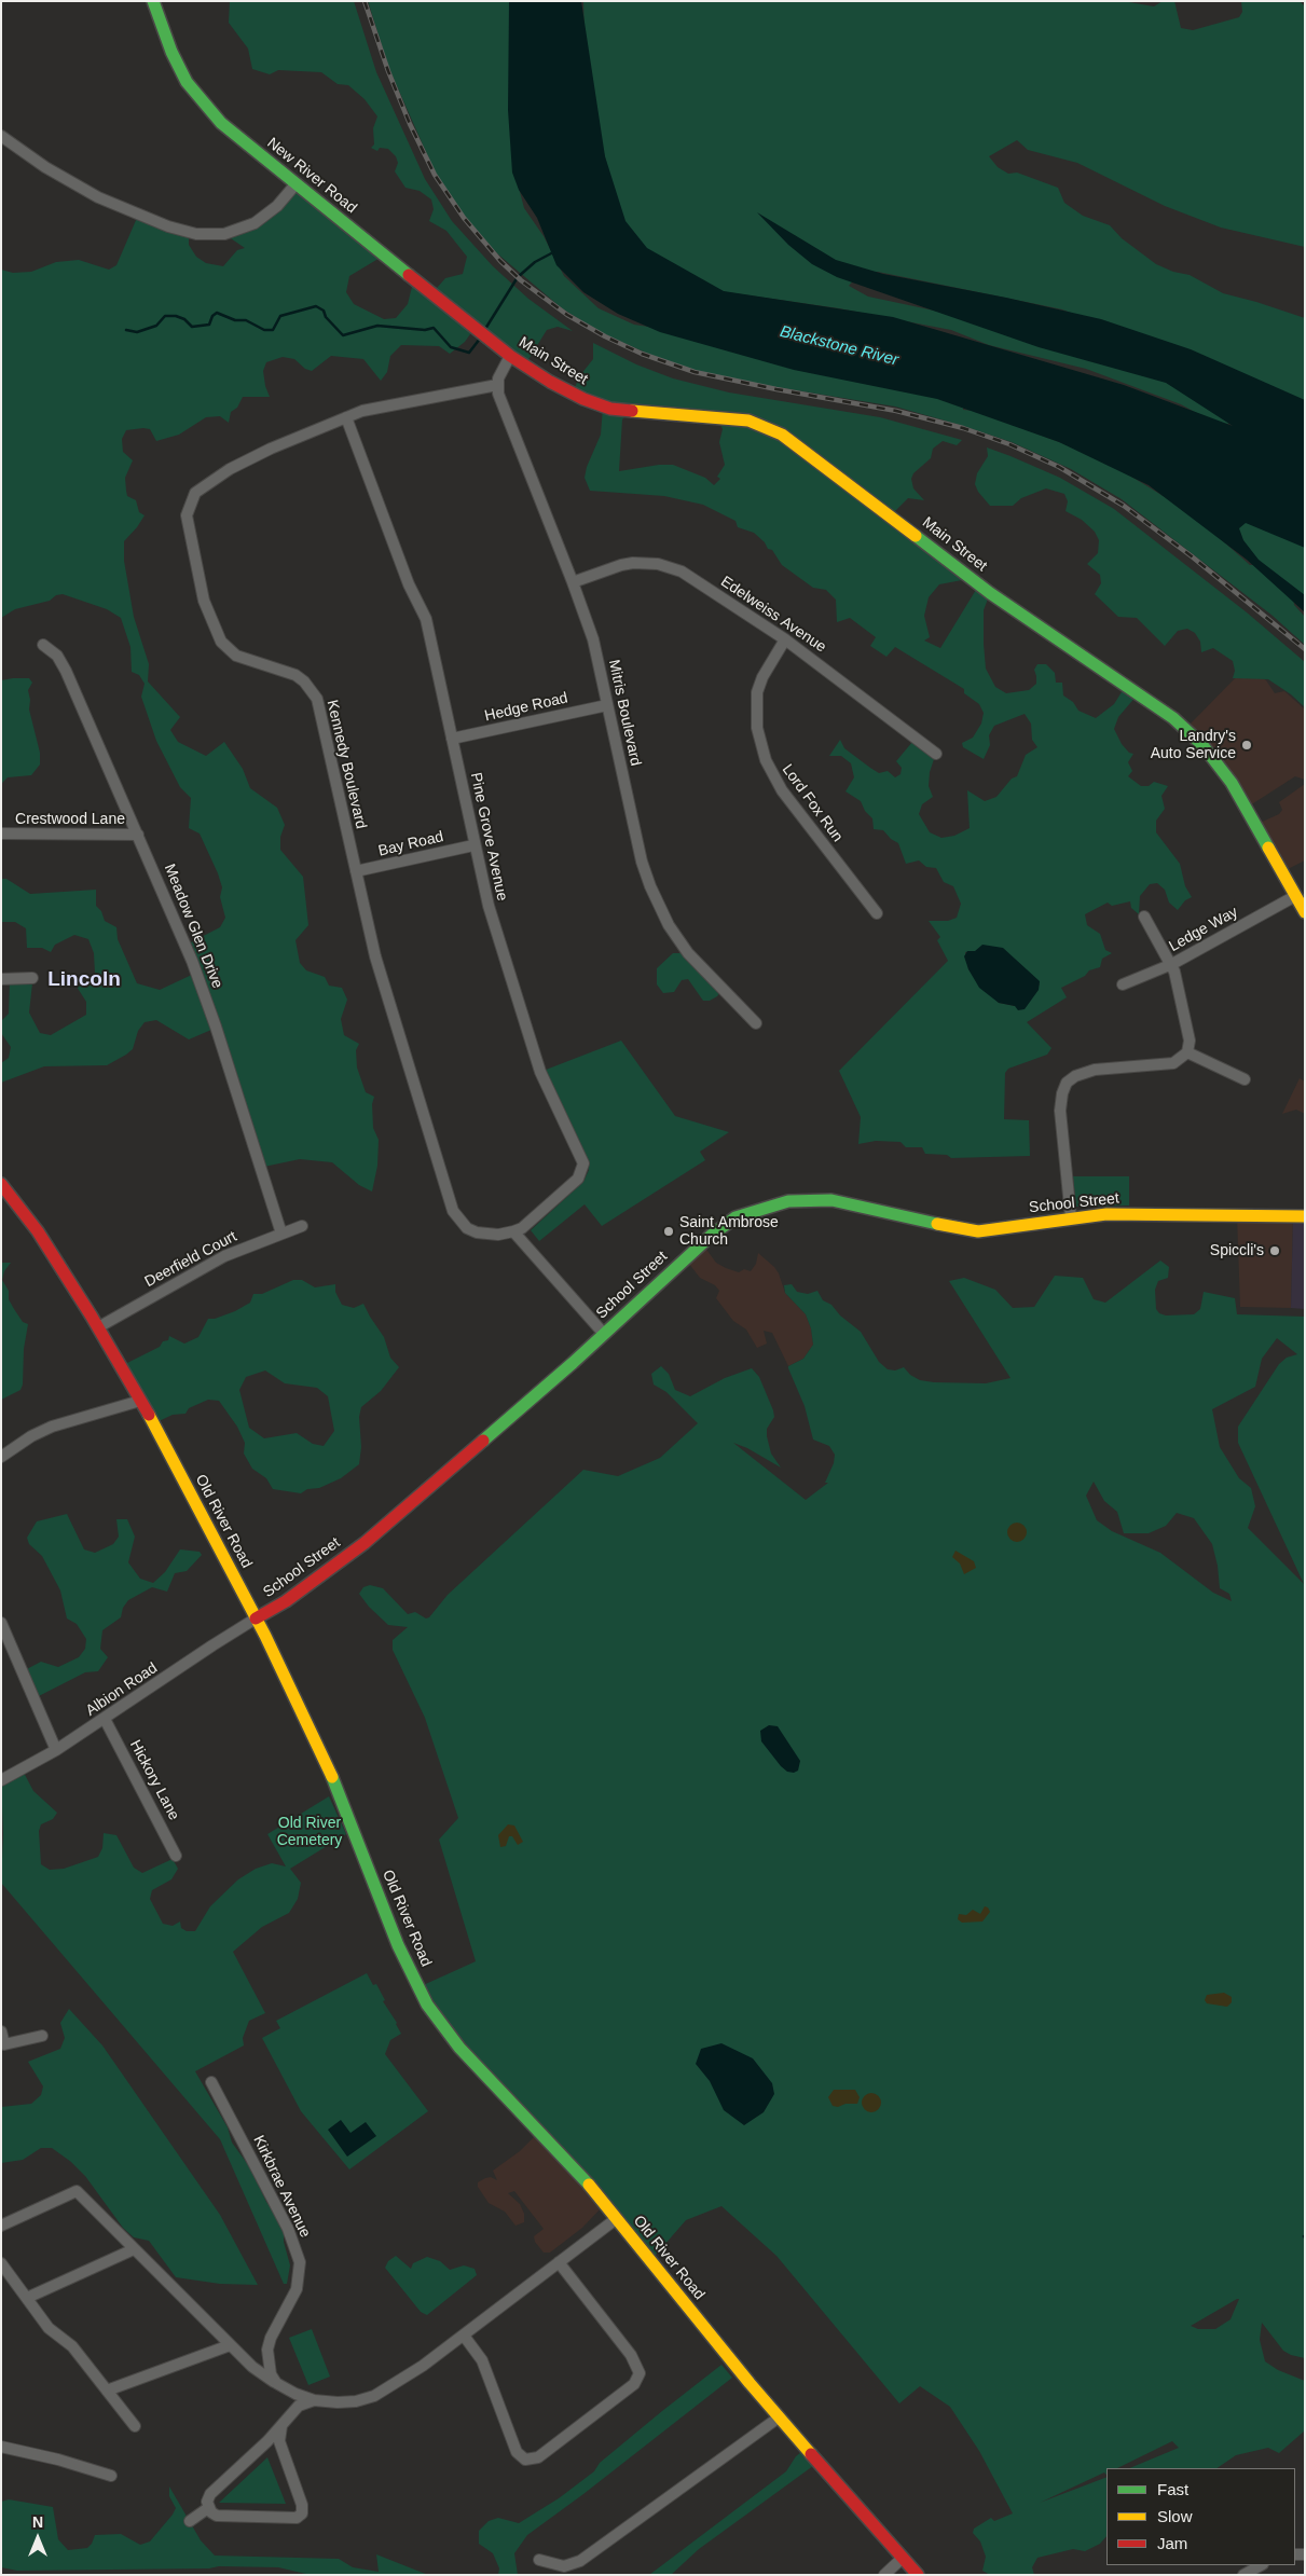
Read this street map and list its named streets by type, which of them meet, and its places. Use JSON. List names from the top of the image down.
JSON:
{
  "streets": {
    "street": [
      "New River Road",
      "Main Street",
      "Edelweiss Avenue",
      "Hedge Road",
      "Mitris Boulevard",
      "Kennedy Boulevard",
      "Lord Fox Run",
      "Crestwood Lane",
      "Pine Grove Avenue",
      "Bay Road",
      "Meadow Glen Drive",
      "Ledge Way",
      "School Street",
      "Deerfield Court",
      "Old River Road",
      "Albion Road",
      "Hickory Lane",
      "Kirkbrae Avenue"
    ]
  },
  "crossings": [
    ["New River Road", "Main Street"],
    ["Main Street", "Ledge Way"],
    ["Edelweiss Avenue", "Mitris Boulevard"],
    ["Edelweiss Avenue", "Lord Fox Run"],
    ["Hedge Road", "Mitris Boulevard"],
    ["Hedge Road", "Pine Grove Avenue"],
    ["Mitris Boulevard", "Kennedy Boulevard"],
    ["Kennedy Boulevard", "Pine Grove Avenue"],
    ["Kennedy Boulevard", "Bay Road"],
    ["Crestwood Lane", "Meadow Glen Drive"],
    ["Pine Grove Avenue", "Bay Road"],
    ["Meadow Glen Drive", "Deerfield Court"],
    ["School Street", "Old River Road"],
    ["School Street", "Albion Road"],
    ["Deerfield Court", "Old River Road"],
    ["Old River Road", "Albion Road"],
    ["Albion Road", "Hickory Lane"]
  ],
  "districts": ["Lincoln"],
  "water": ["Blackstone River"],
  "parks": ["Old River Cemetery"],
  "places": ["Landry's Auto Service", "Saint Ambrose Church", "Spiccli's"],
  "legend": ["Fast", "Slow", "Jam"],
  "north": "top"
}
